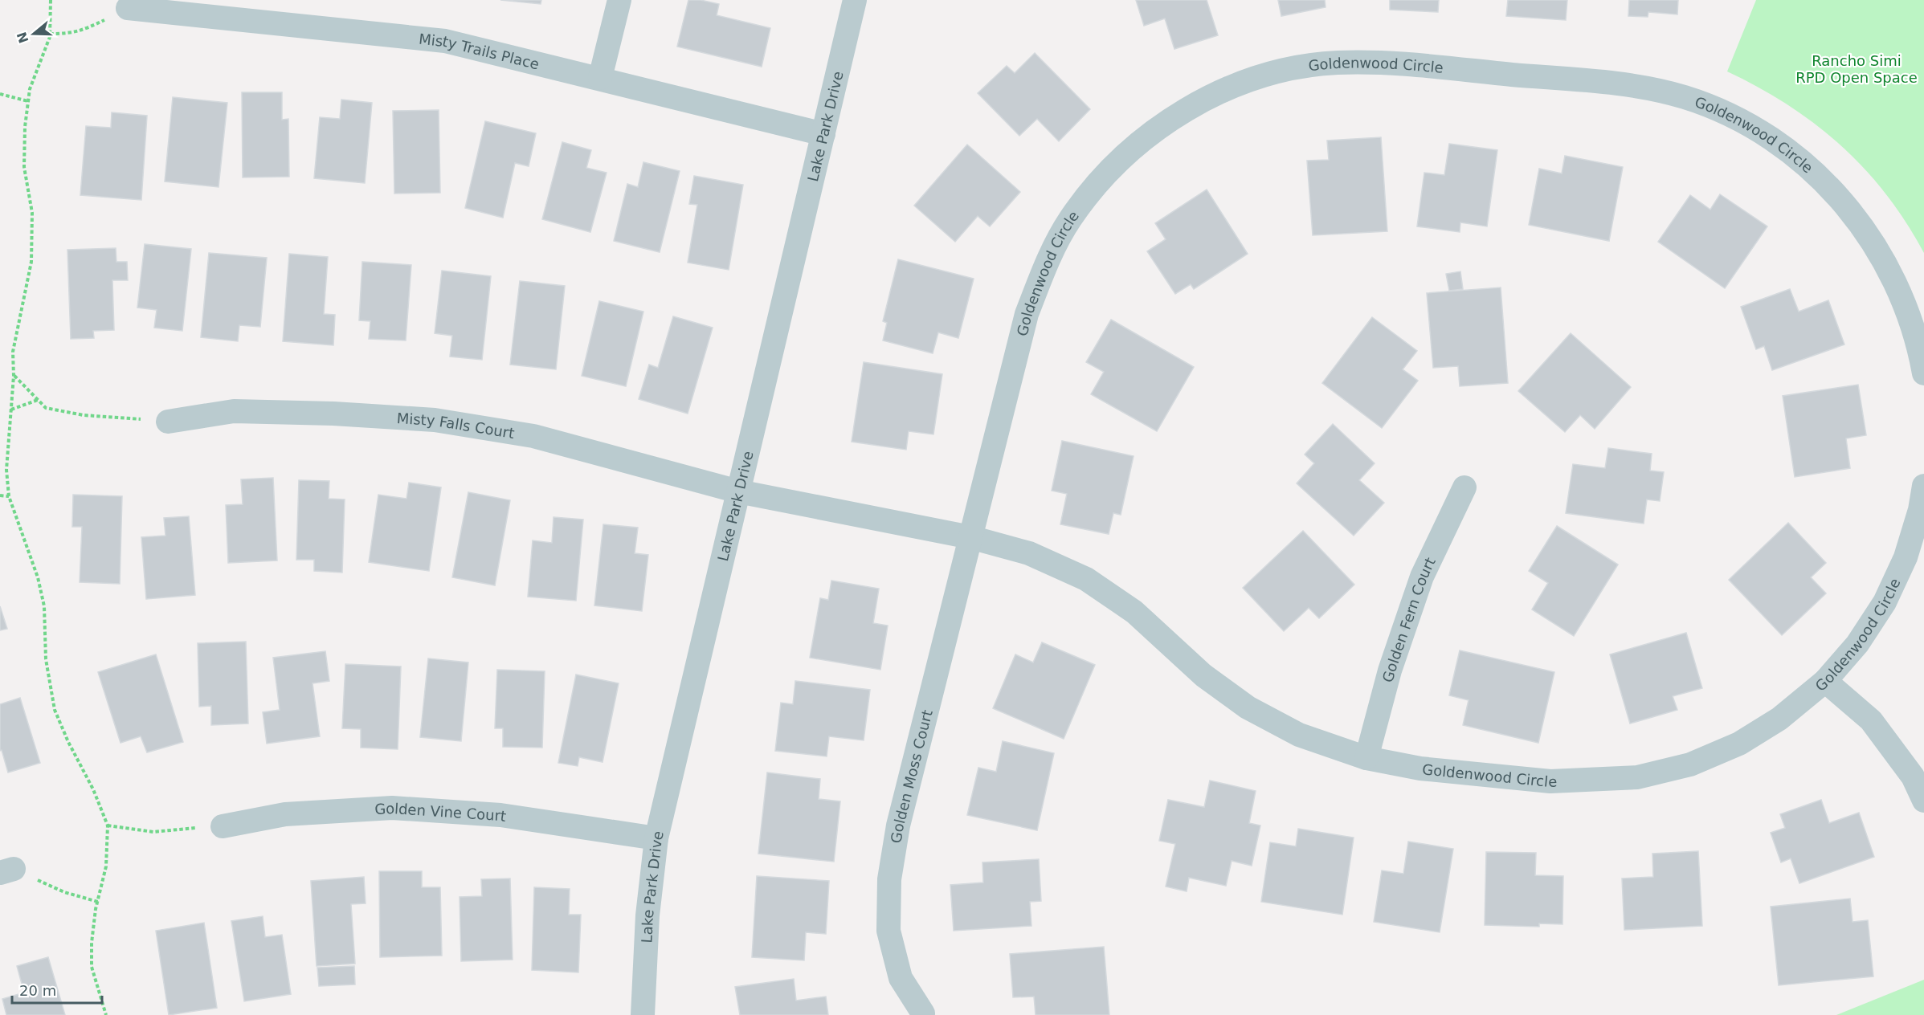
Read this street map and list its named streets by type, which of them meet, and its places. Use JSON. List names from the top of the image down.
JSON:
{
  "streets": {
    "street": [
      "Misty Trails Place",
      "Goldenwood Circle",
      "Lake Park Drive",
      "Misty Falls Court",
      "Golden Fern Court",
      "Golden Moss Court",
      "Golden Vine Court"
    ]
  },
  "crossings": [
    ["Misty Trails Place", "Lake Park Drive"],
    ["Goldenwood Circle", "Lake Park Drive"],
    ["Goldenwood Circle", "Misty Falls Court"],
    ["Goldenwood Circle", "Golden Fern Court"],
    ["Goldenwood Circle", "Golden Moss Court"],
    ["Lake Park Drive", "Misty Falls Court"],
    ["Lake Park Drive", "Golden Vine Court"]
  ],
  "parks": ["Rancho Simi RPD Open Space"],
  "scale_bar": "20 m",
  "north": "left"
}
